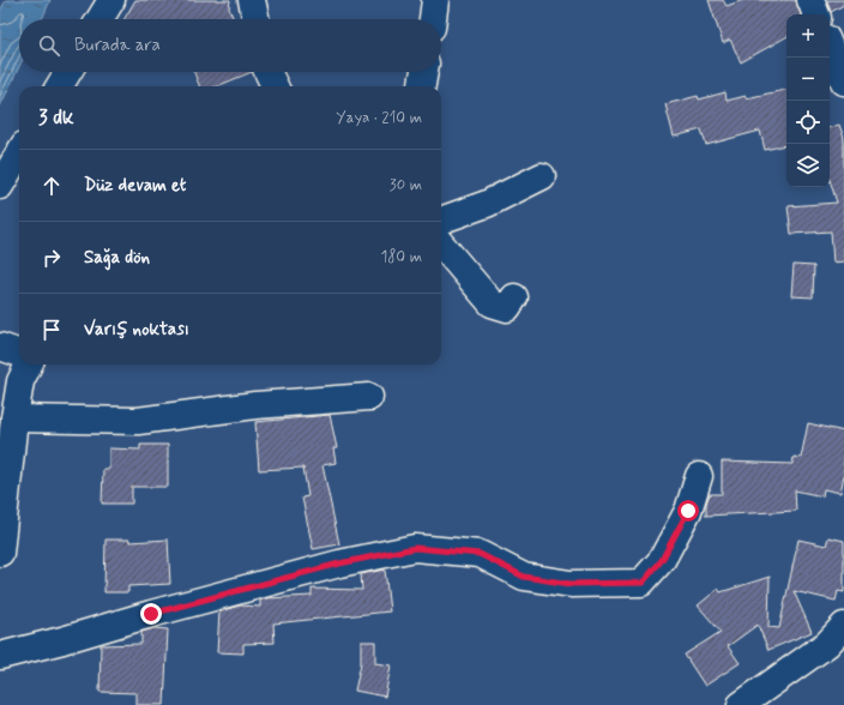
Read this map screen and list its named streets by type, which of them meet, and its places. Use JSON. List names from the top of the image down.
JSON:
{
  "page": {
    "map_buttons": ["+", "−"],
    "search": "Burada ara",
    "heading": ["3 dk", "Yaya · 210 m"],
    "list": [
      ["Düz devam et", "30 m"],
      ["Sağa dön", "180 m"],
      "Varış noktası"
    ]
  }
}
